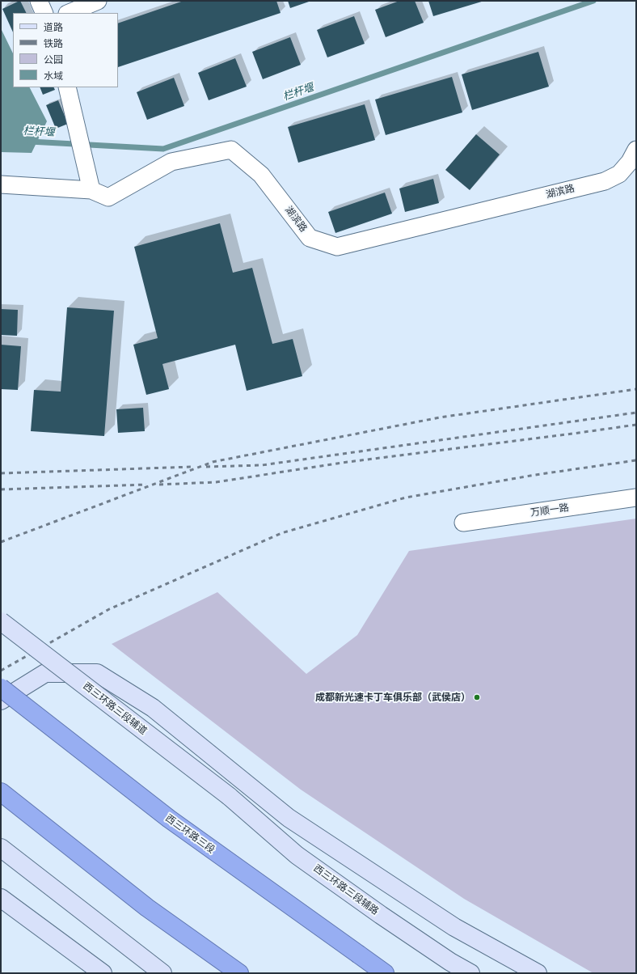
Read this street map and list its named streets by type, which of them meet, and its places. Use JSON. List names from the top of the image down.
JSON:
{
  "streets": {
    "highway": ["西三环路三段"],
    "main road": ["西三环路三段辅道", "西三环路三段辅路"],
    "street": ["湖滨路", "万顺一路"]
  },
  "crossings": [
    ["西三环路三段辅道", "西三环路三段辅路"]
  ],
  "water": ["栏杆堰"],
  "places": ["成都新光速卡丁车俱乐部（武侯店）"],
  "legend": [
    "道路",
    "铁路",
    "公园",
    "水域"
  ]
}
